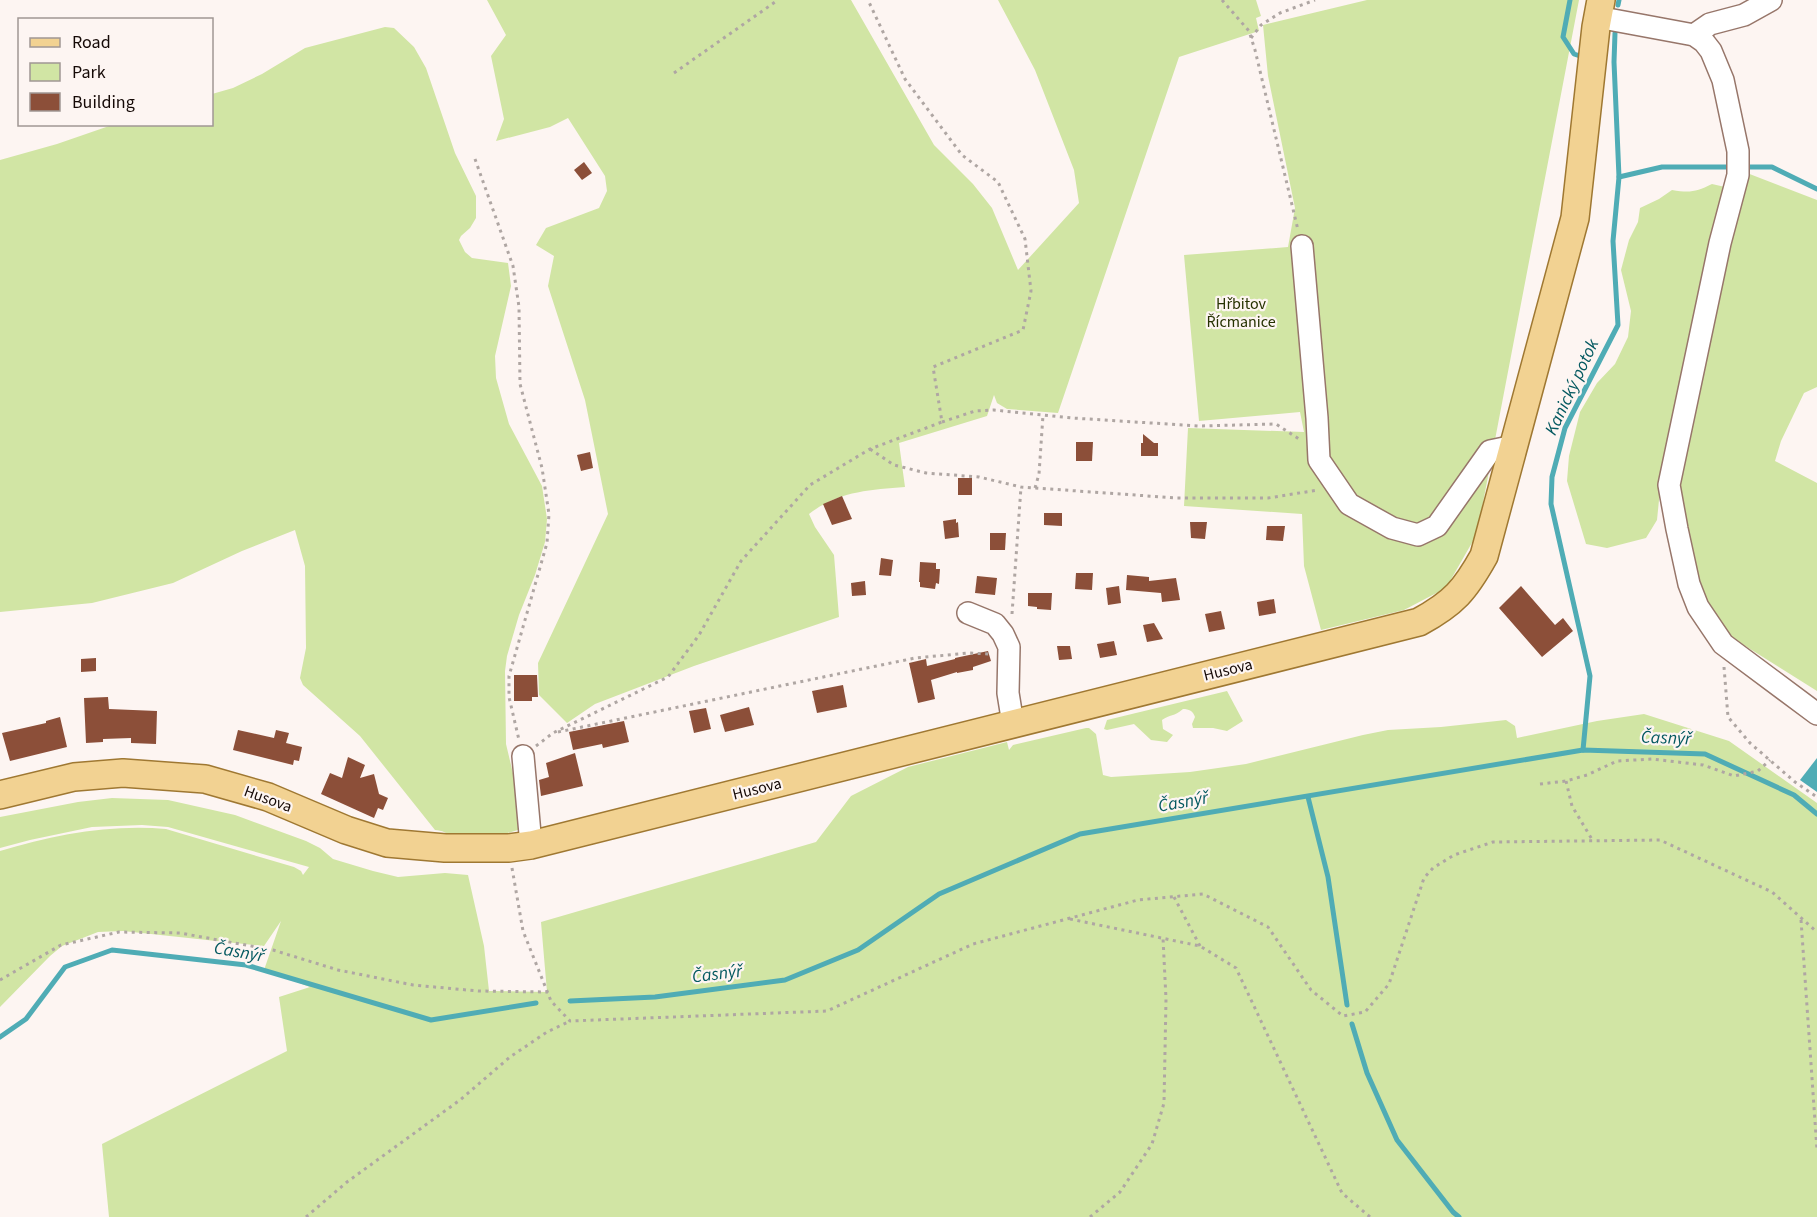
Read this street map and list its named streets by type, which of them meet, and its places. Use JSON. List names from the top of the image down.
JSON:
{
  "streets": {
    "main road": ["Husova"]
  },
  "water": ["Kanický potok", "Časnýř"],
  "parks": ["Hřbitov Řícmanice"],
  "legend": ["Road", "Park", "Building"]
}
